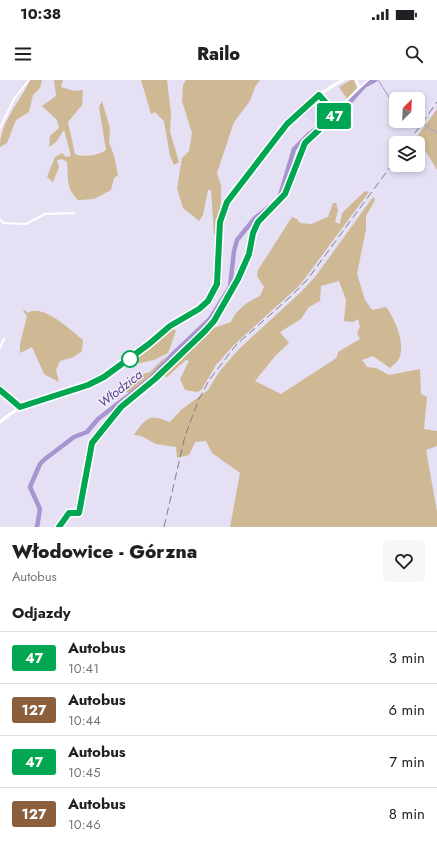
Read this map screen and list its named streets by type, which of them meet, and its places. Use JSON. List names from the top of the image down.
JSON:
{
  "water": ["Włodzica"],
  "lines": ["bus line 47"],
  "north": "top right",
  "page": {
    "status": "10:38",
    "header": "Railo",
    "on_map": "47",
    "heading": [
      ["Włodowice - Górzna", "Autobus"],
      "Odjazdy"
    ],
    "list": [
      {
        "mark": "47",
        "name": "Autobus",
        "note": "10:41",
        "value": "3 min"
      },
      {
        "mark": "127",
        "name": "Autobus",
        "note": "10:44",
        "value": "6 min"
      },
      {
        "mark": "47",
        "name": "Autobus",
        "note": "10:45",
        "value": "7 min"
      },
      {
        "mark": "127",
        "name": "Autobus",
        "note": "10:46",
        "value": "8 min"
      }
    ]
  }
}
